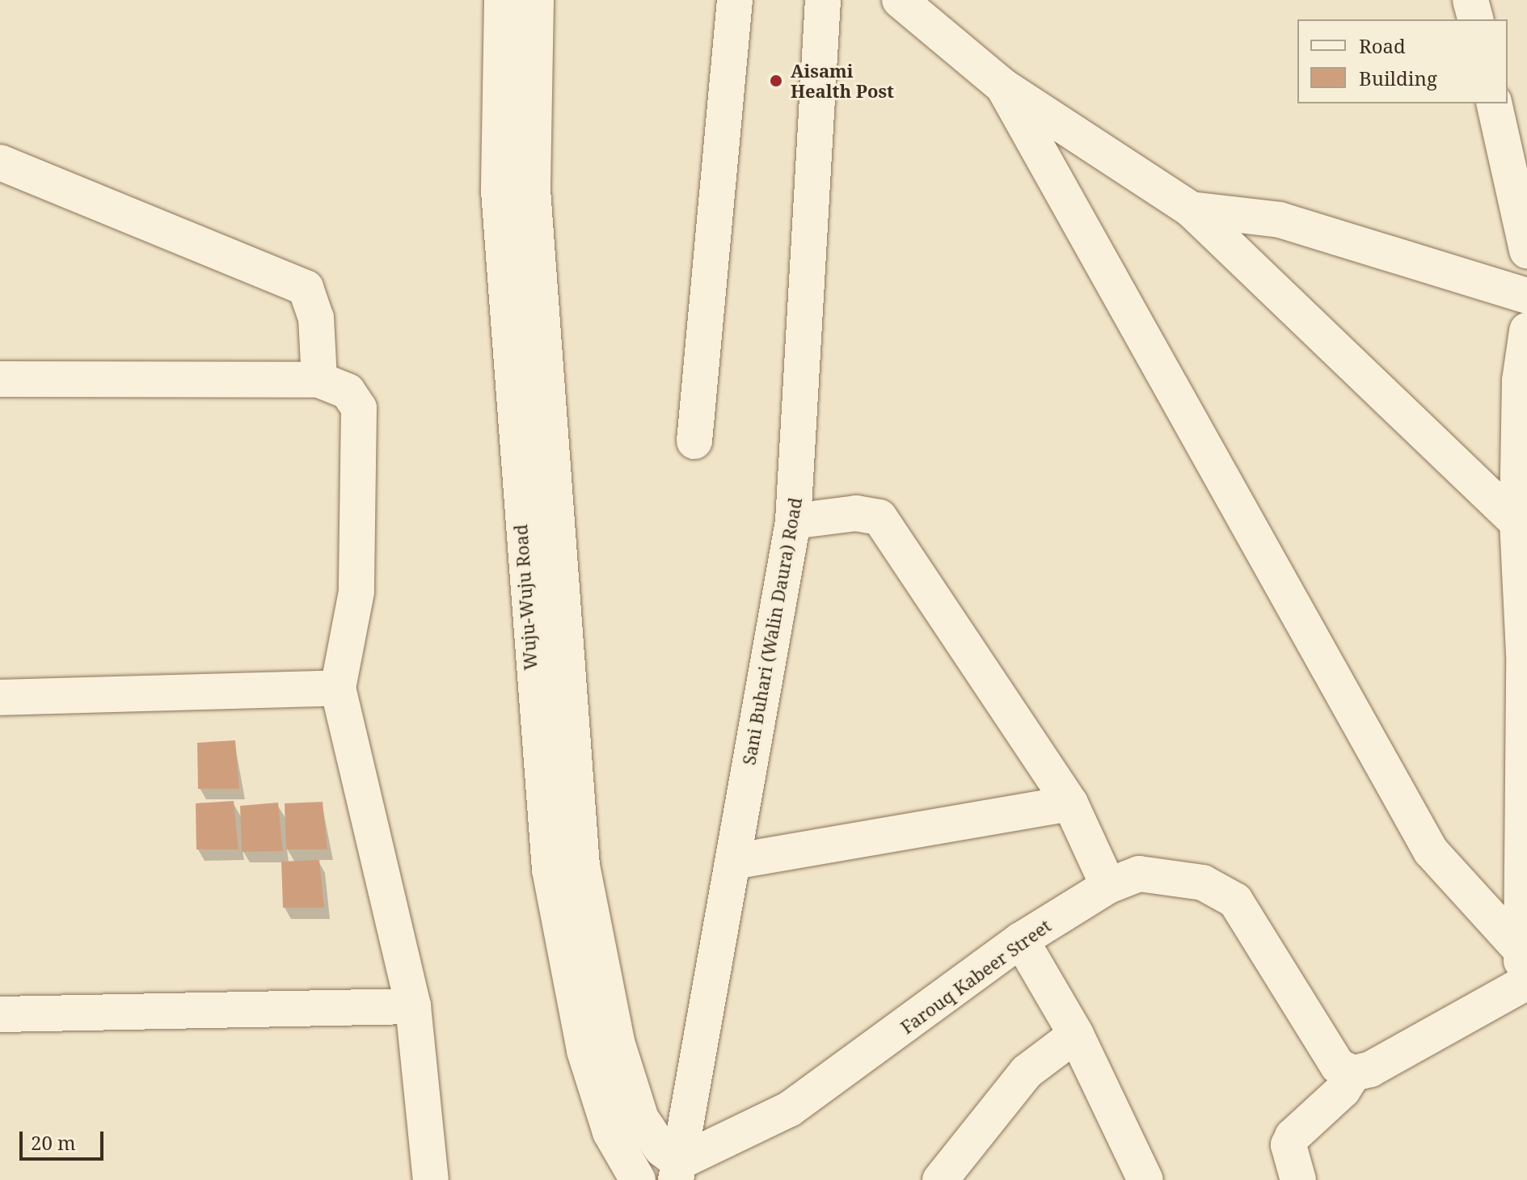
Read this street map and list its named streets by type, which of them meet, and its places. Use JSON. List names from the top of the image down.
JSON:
{
  "streets": {
    "street": ["Wuju-Wuju Road", "Sani Buhari (Walin Daura) Road", "Farouq Kabeer Street"]
  },
  "crossings": [
    ["Wuju-Wuju Road", "Sani Buhari (Walin Daura) Road"],
    ["Wuju-Wuju Road", "Farouq Kabeer Street"],
    ["Sani Buhari (Walin Daura) Road", "Farouq Kabeer Street"]
  ],
  "places": ["Aisami Health Post"],
  "legend": ["Road", "Building"],
  "scale_bar": "20 m"
}
